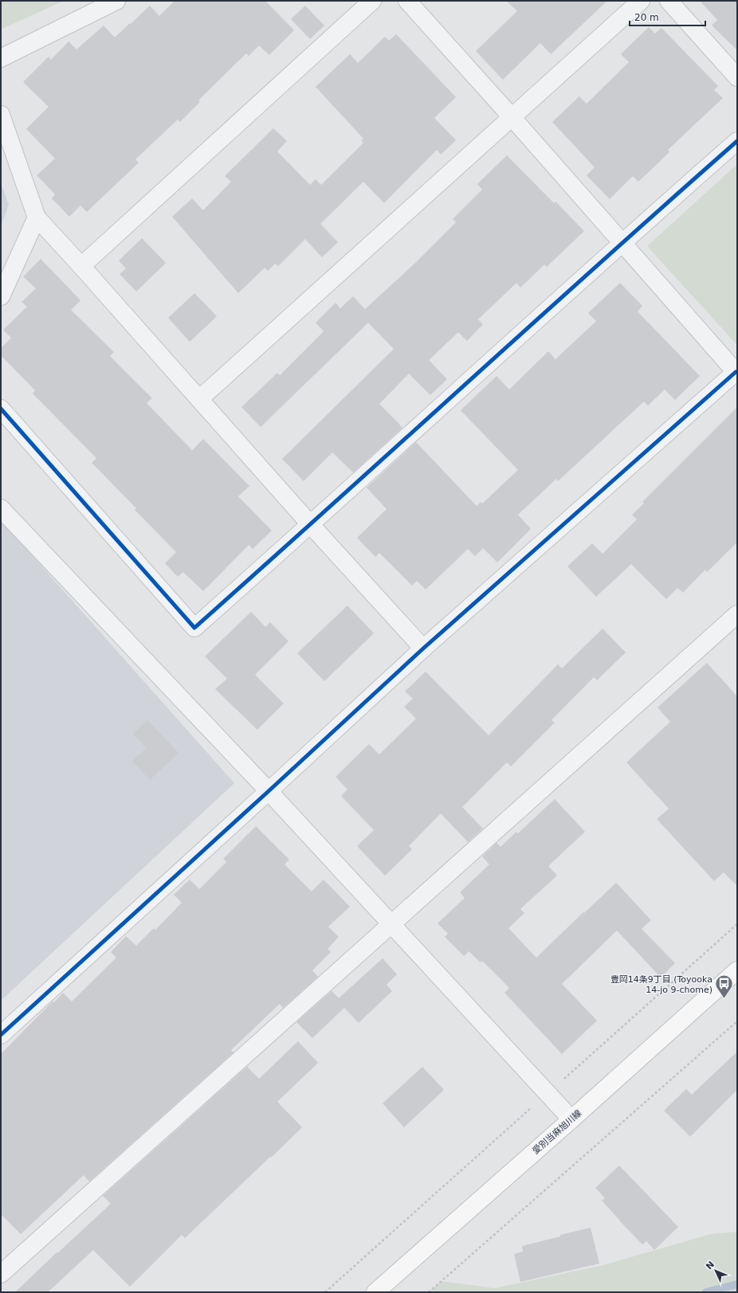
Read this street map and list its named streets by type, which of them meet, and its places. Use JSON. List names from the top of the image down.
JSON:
{
  "streets": {
    "main road": ["愛別当麻旭川線"]
  },
  "places": {
    "bus stop": ["豊岡14条9丁目 (Toyooka 14-jo 9-chome)"]
  },
  "scale_bar": "20 m",
  "north": "top left"
}
